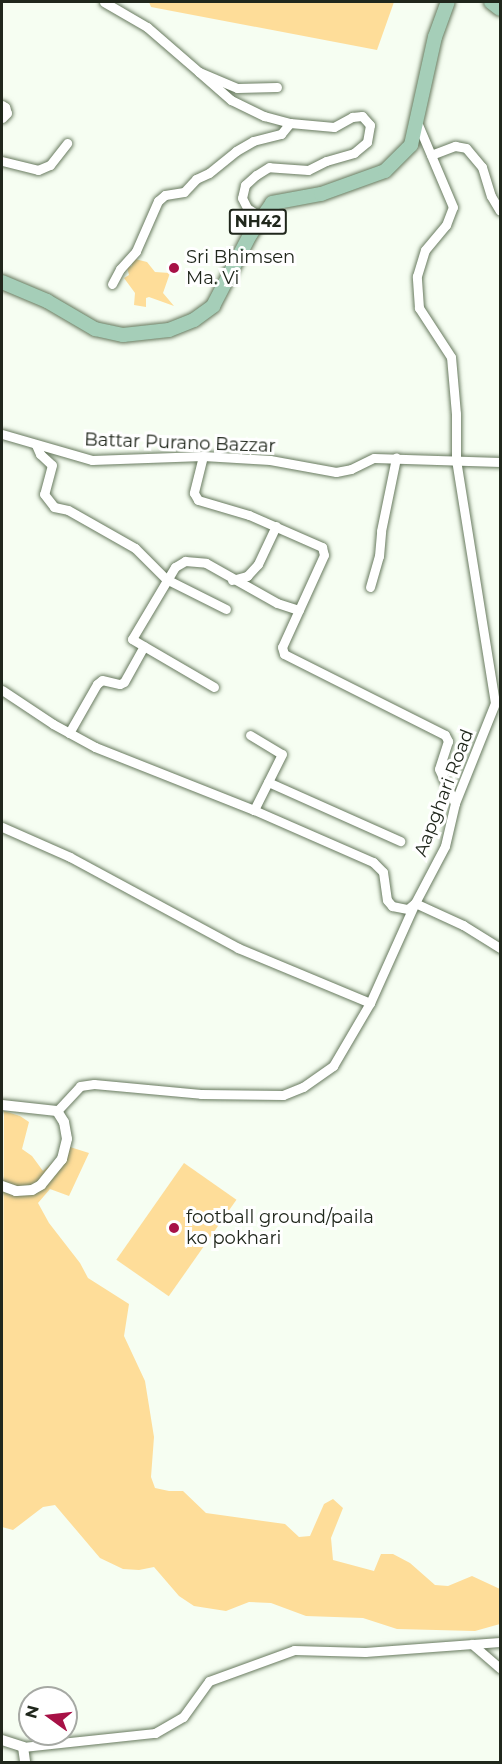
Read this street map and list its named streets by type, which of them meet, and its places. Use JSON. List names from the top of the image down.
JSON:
{
  "streets": {
    "main road": ["NH42"],
    "street": ["Battar Purano Bazzar", "Aapghari Road"]
  },
  "crossings": [
    ["Battar Purano Bazzar", "Aapghari Road"]
  ],
  "places": ["Sri Bhimsen Ma. Vi", "football ground/paila ko pokhari"],
  "north": "left"
}
